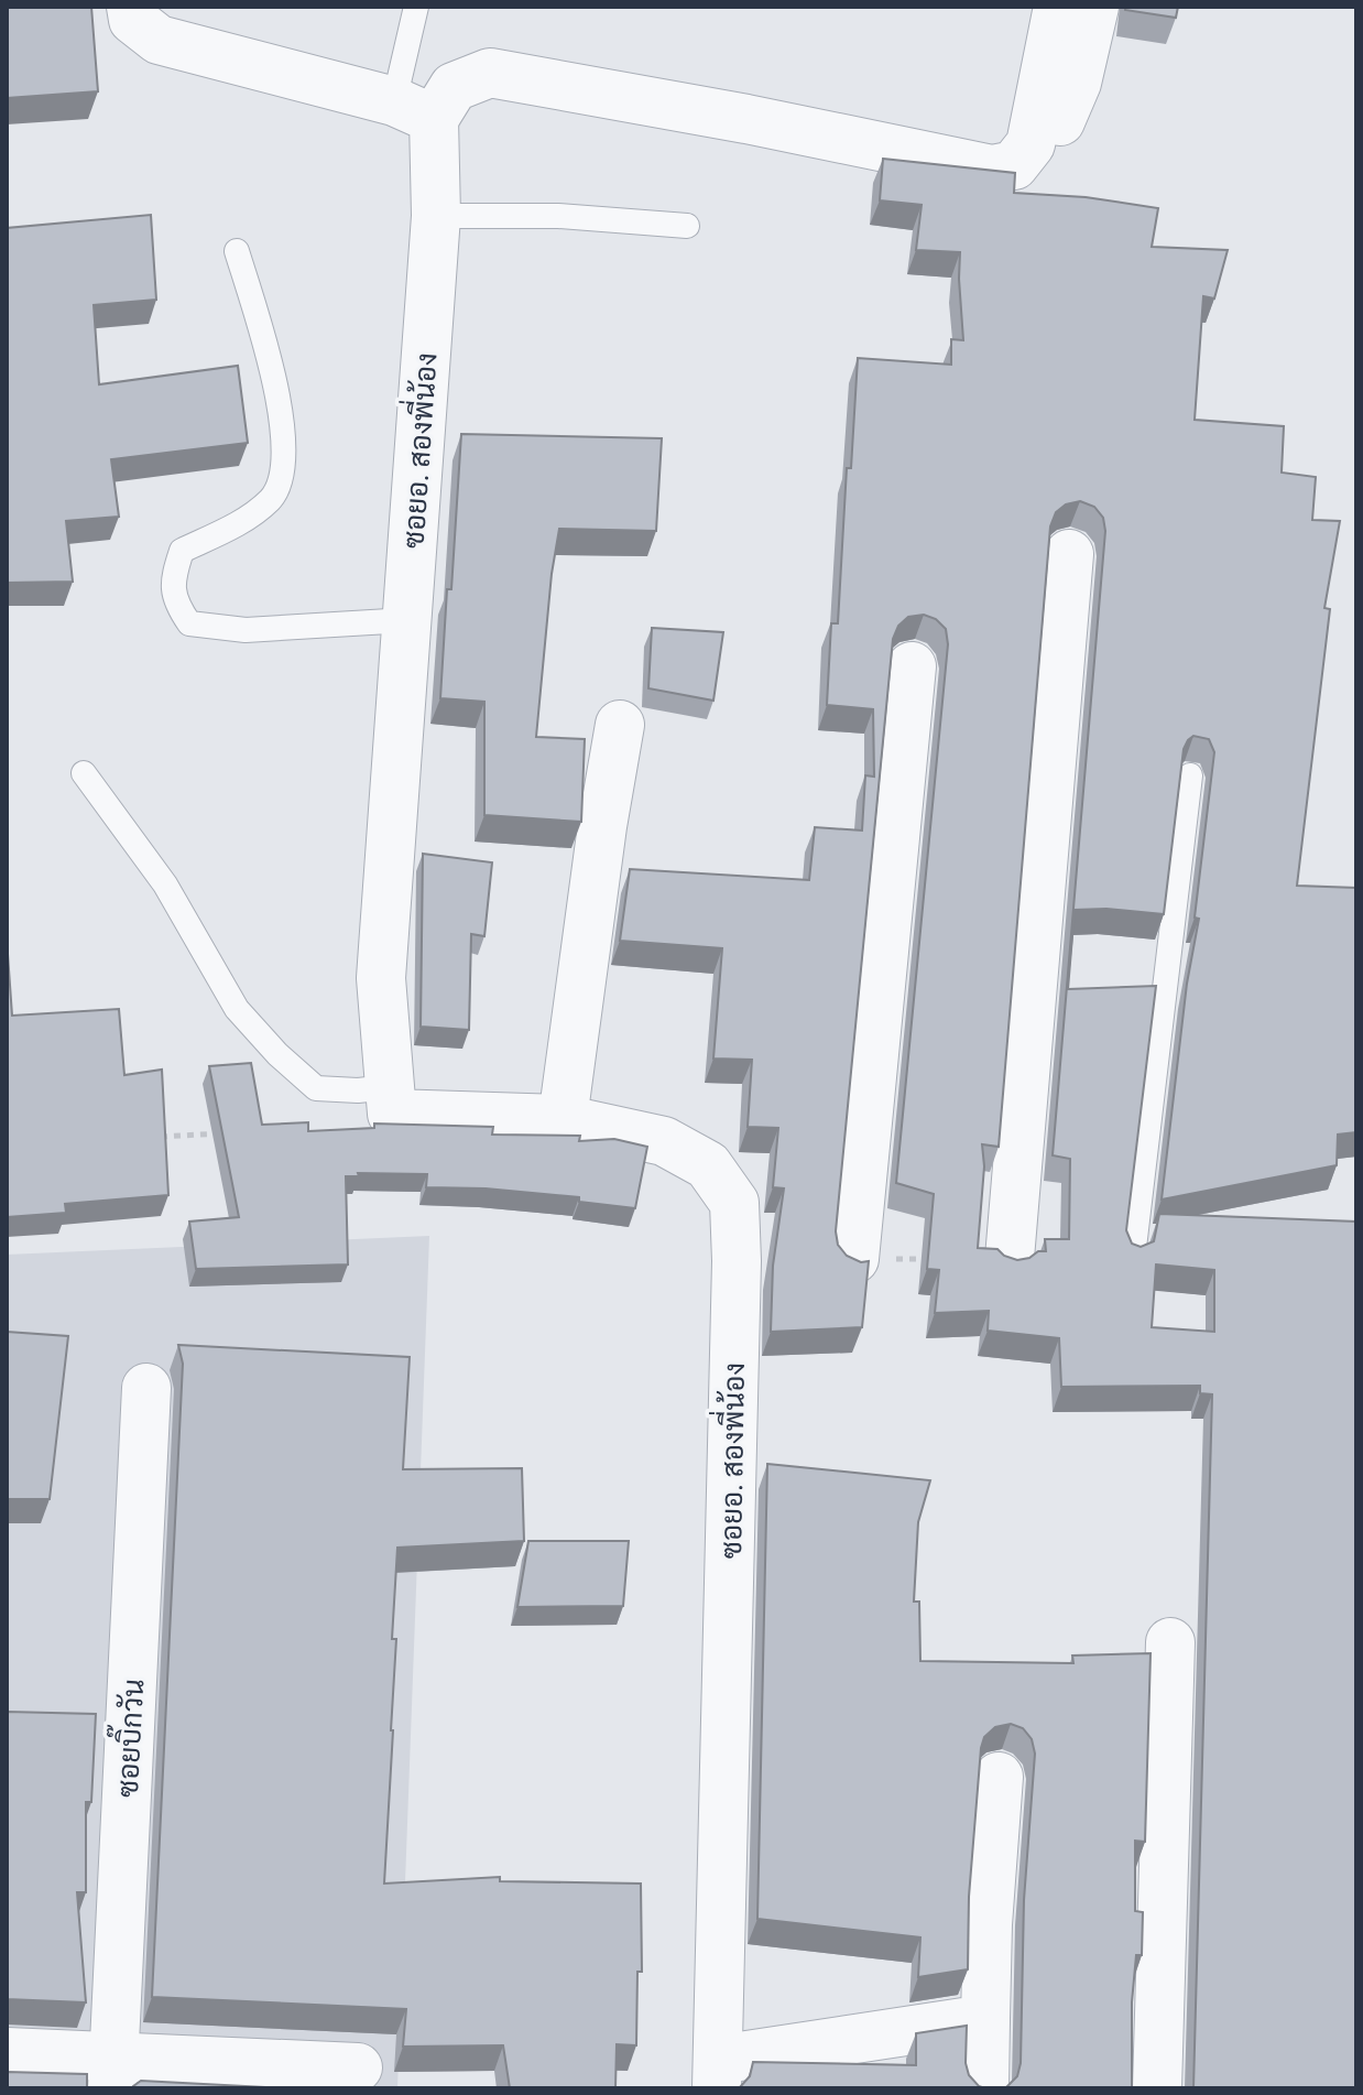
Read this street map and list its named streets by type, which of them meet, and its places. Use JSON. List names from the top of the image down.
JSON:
{
  "streets": {
    "street": ["ซอยอ. สองพี่น้อง", "ซอยบิ๊กวัน"]
  }
}
